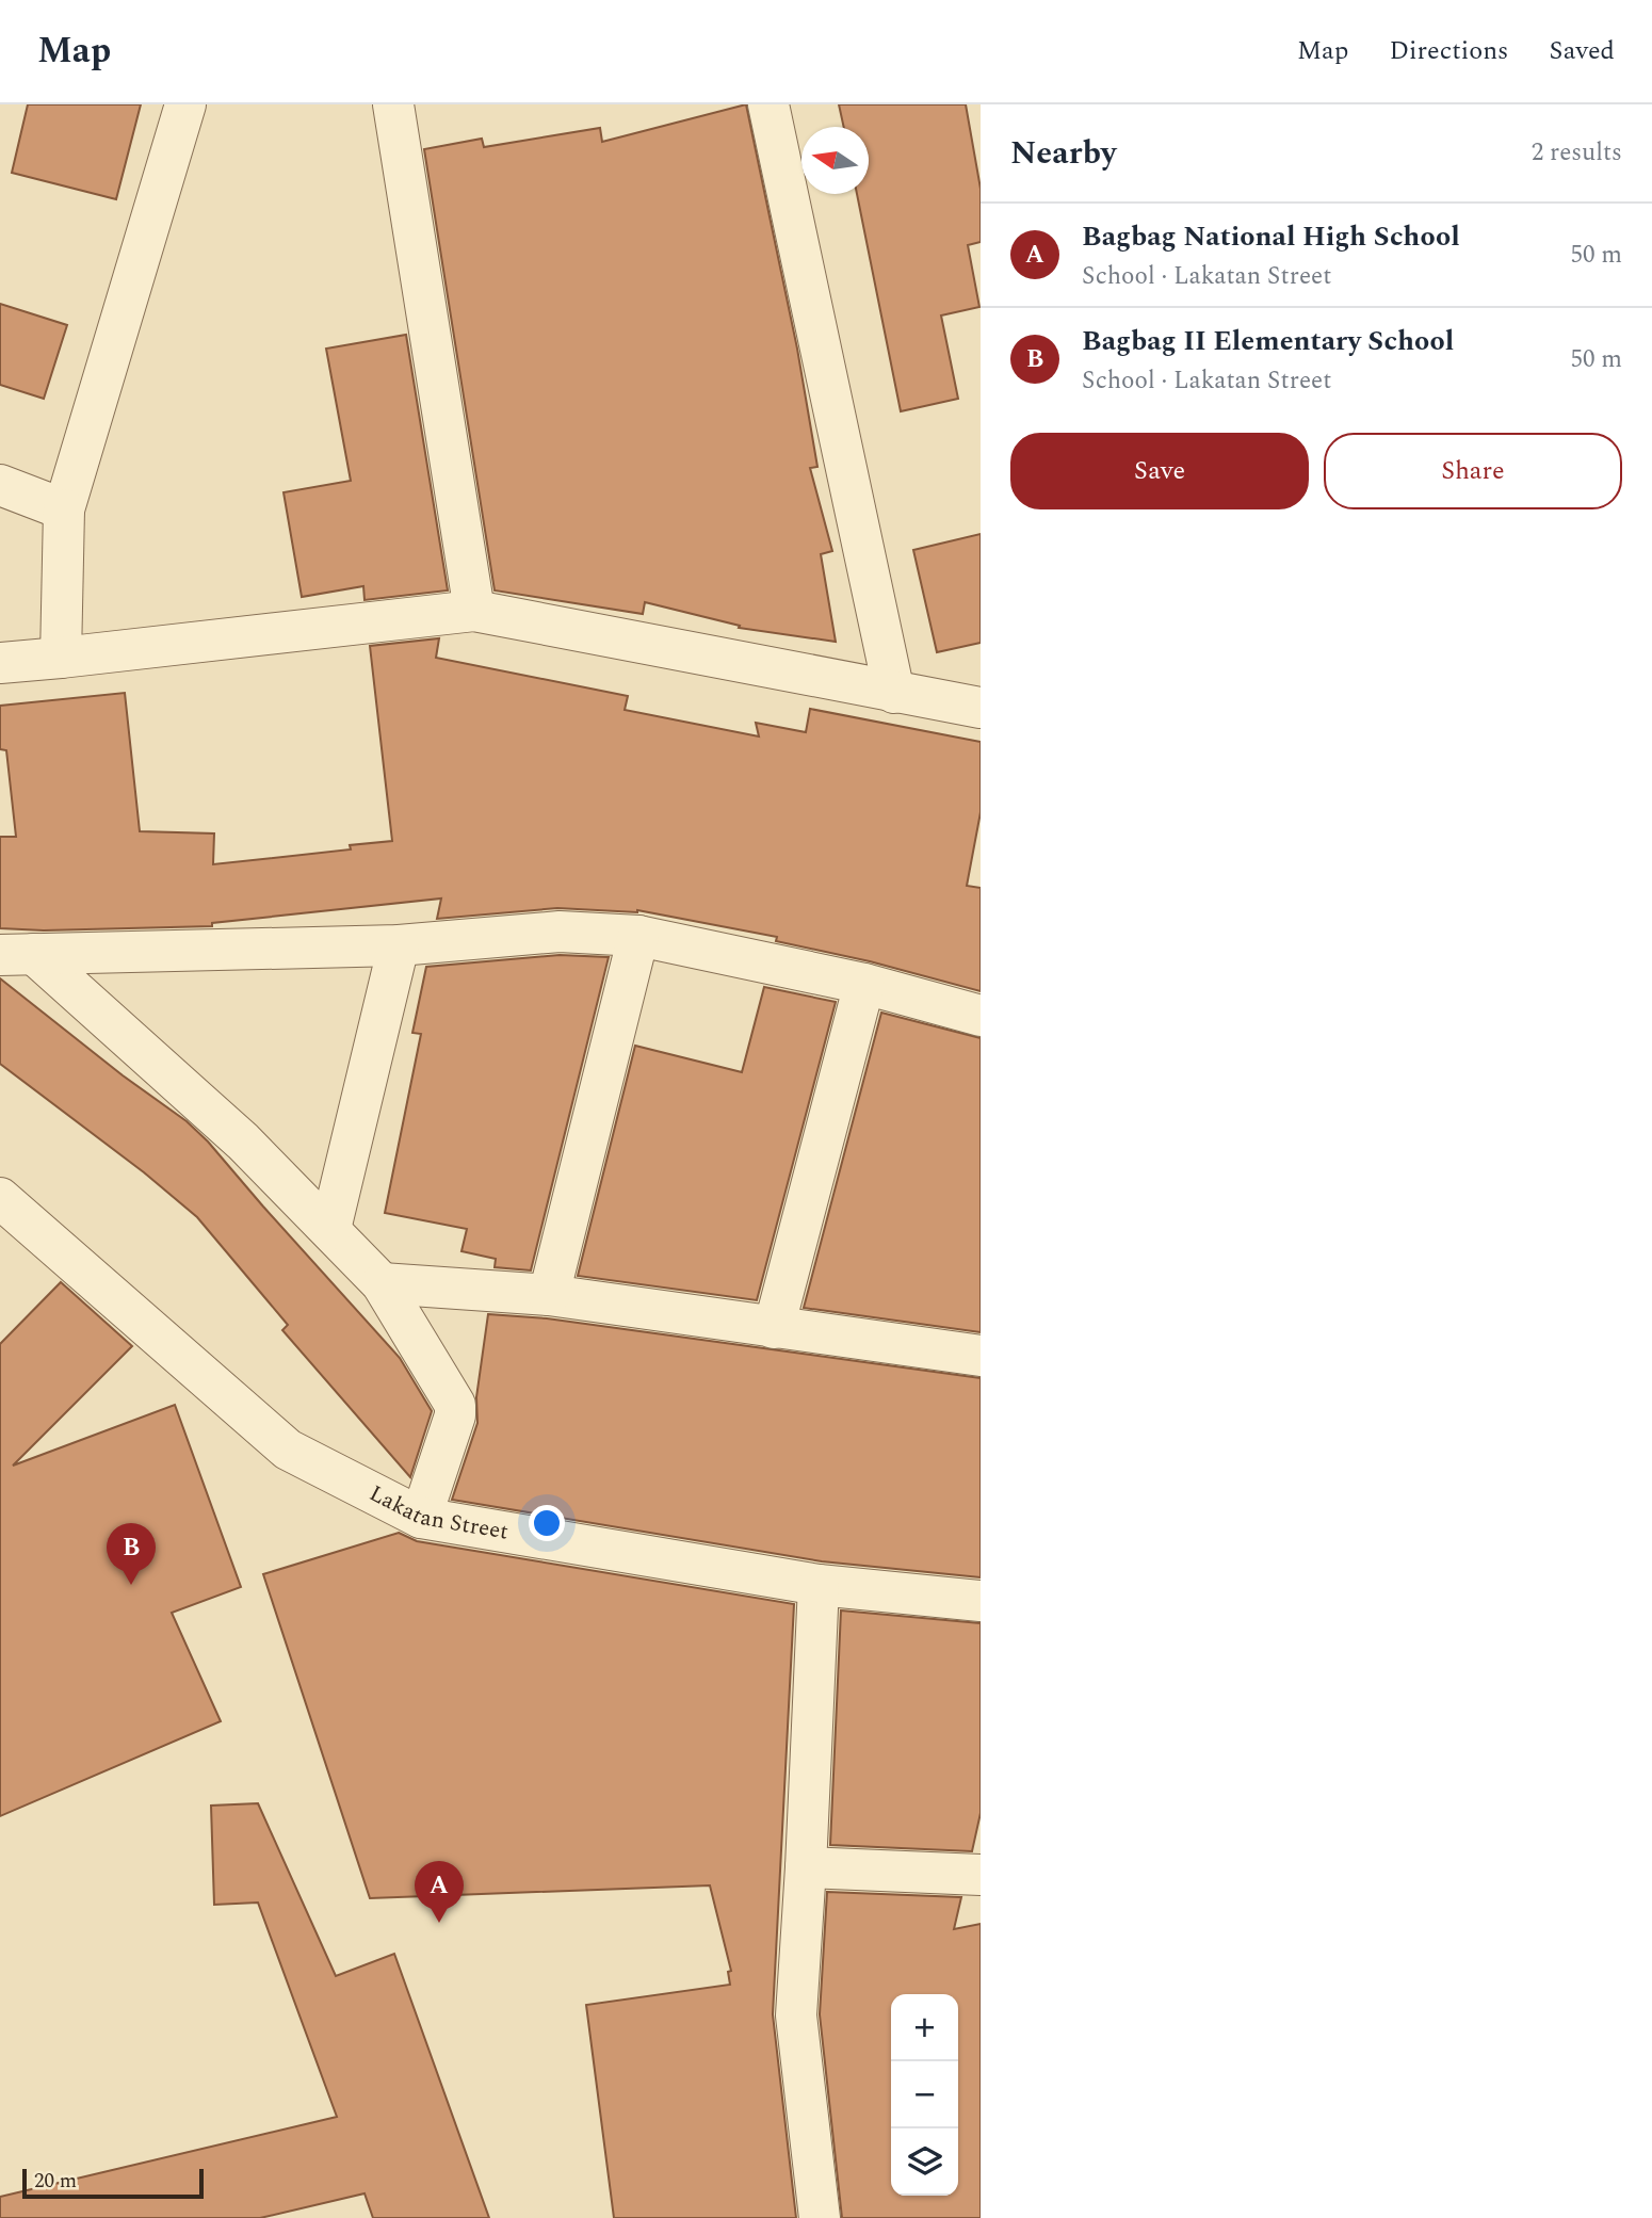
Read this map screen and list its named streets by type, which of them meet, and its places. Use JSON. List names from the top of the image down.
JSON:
{
  "streets": {
    "street": ["Lakatan Street"]
  },
  "scale_bar": "20 m",
  "north": "left",
  "page": {
    "header": "Map",
    "nav": ["Map", "Directions", "Saved"],
    "heading": ["Nearby", "2 results"],
    "list": [
      {
        "mark": "A",
        "name": "Bagbag National High School",
        "note": "School · Lakatan Street",
        "value": "50 m"
      },
      {
        "mark": "B",
        "name": "Bagbag II Elementary School",
        "note": "School · Lakatan Street",
        "value": "50 m"
      }
    ],
    "buttons": ["Save", "Share"],
    "pins": ["B", "A"],
    "map_buttons": ["+", "−"],
    "scale": "20 m"
  }
}
